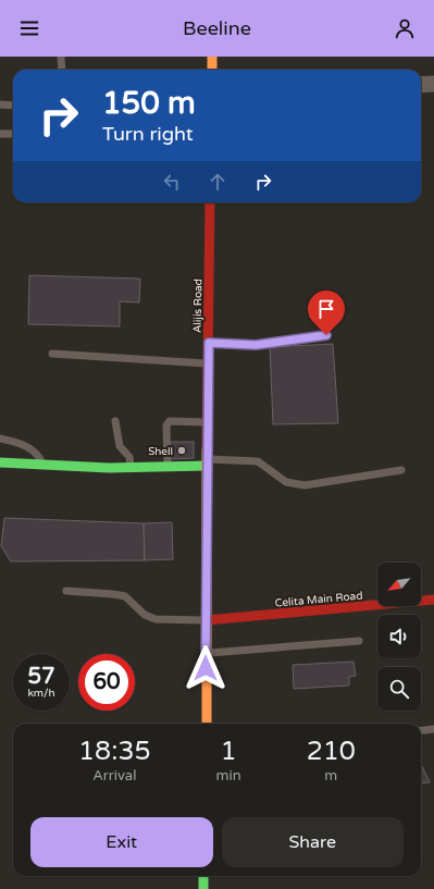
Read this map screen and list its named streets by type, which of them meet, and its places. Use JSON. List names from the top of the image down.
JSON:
{
  "streets": {
    "main road": ["Alijis Road", "Celita Main Road"]
  },
  "crossings": [
    ["Alijis Road", "Celita Main Road"]
  ],
  "places": ["Shell"],
  "north": "bottom left",
  "page": {
    "header": "Beeline",
    "turn": ["150 m", "Turn right"],
    "speed": "57 km/h",
    "limit": "60",
    "eta": [
      "18:35",
      "Arrival",
      "1",
      "min",
      "210",
      "m"
    ],
    "buttons": ["Exit", "Share"]
  }
}
